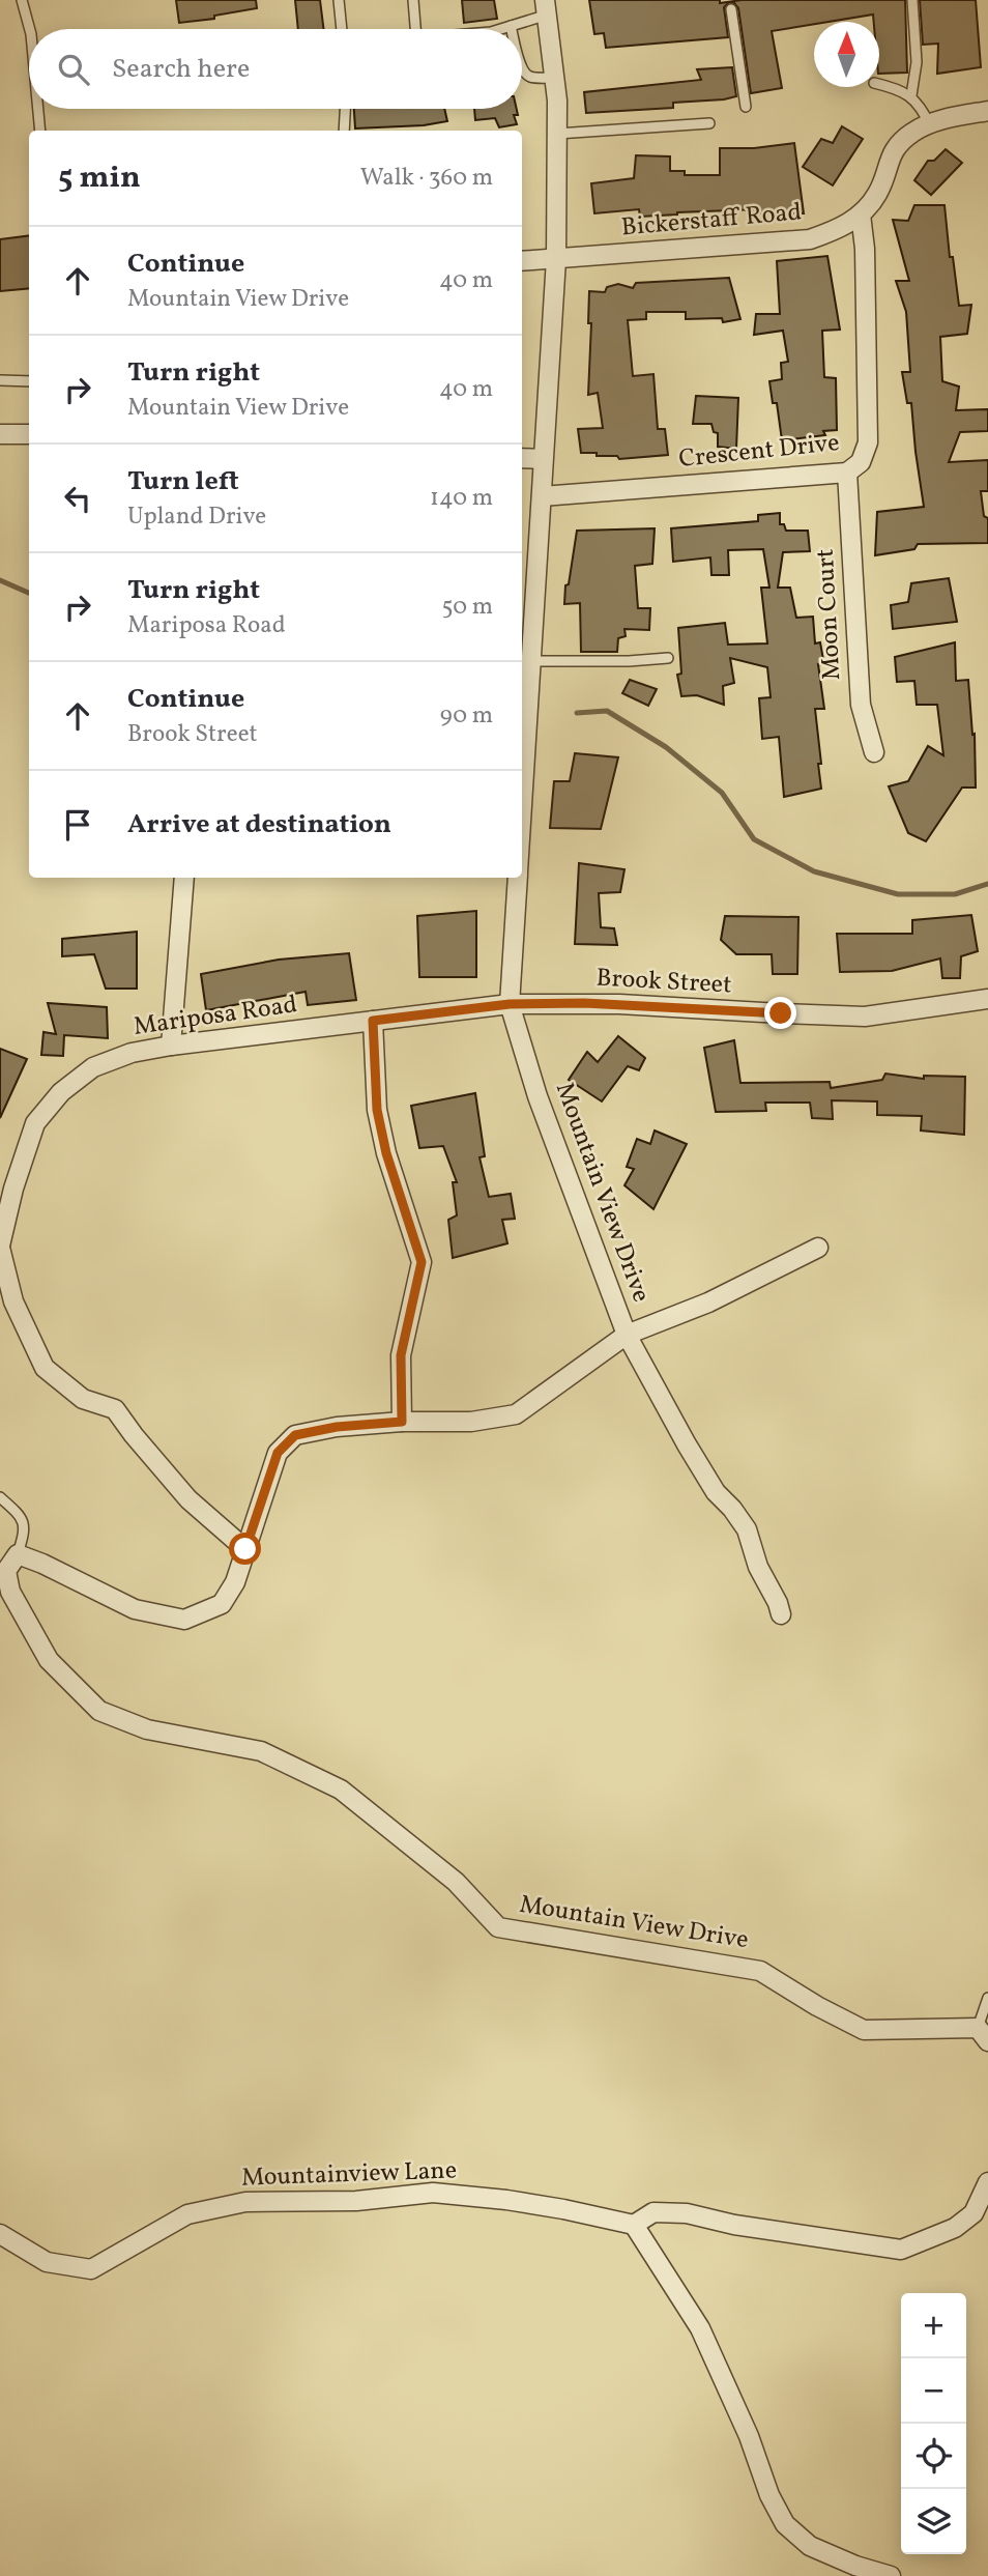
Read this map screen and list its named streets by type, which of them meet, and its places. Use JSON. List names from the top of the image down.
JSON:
{
  "streets": {
    "street": [
      "Bickerstaff Road",
      "Crescent Drive",
      "Moon Court",
      "Brook Street",
      "Mariposa Road",
      "Mountain View Drive",
      "Mountainview Lane"
    ]
  },
  "crossings": [
    ["Bickerstaff Road", "Crescent Drive"],
    ["Bickerstaff Road", "Mountain View Drive"],
    ["Crescent Drive", "Moon Court"],
    ["Crescent Drive", "Mountain View Drive"],
    ["Brook Street", "Mariposa Road"],
    ["Brook Street", "Mountain View Drive"],
    ["Mariposa Road", "Mountain View Drive"]
  ],
  "north": "top",
  "page": {
    "search": "Search here",
    "heading": ["5 min", "Walk · 360 m"],
    "list": [
      ["Continue", "Mountain View Drive", "40 m"],
      ["Turn right", "Mountain View Drive", "40 m"],
      ["Turn left", "Upland Drive", "140 m"],
      ["Turn right", "Mariposa Road", "50 m"],
      ["Continue", "Brook Street", "90 m"],
      "Arrive at destination"
    ],
    "map_buttons": ["+", "−"]
  }
}
